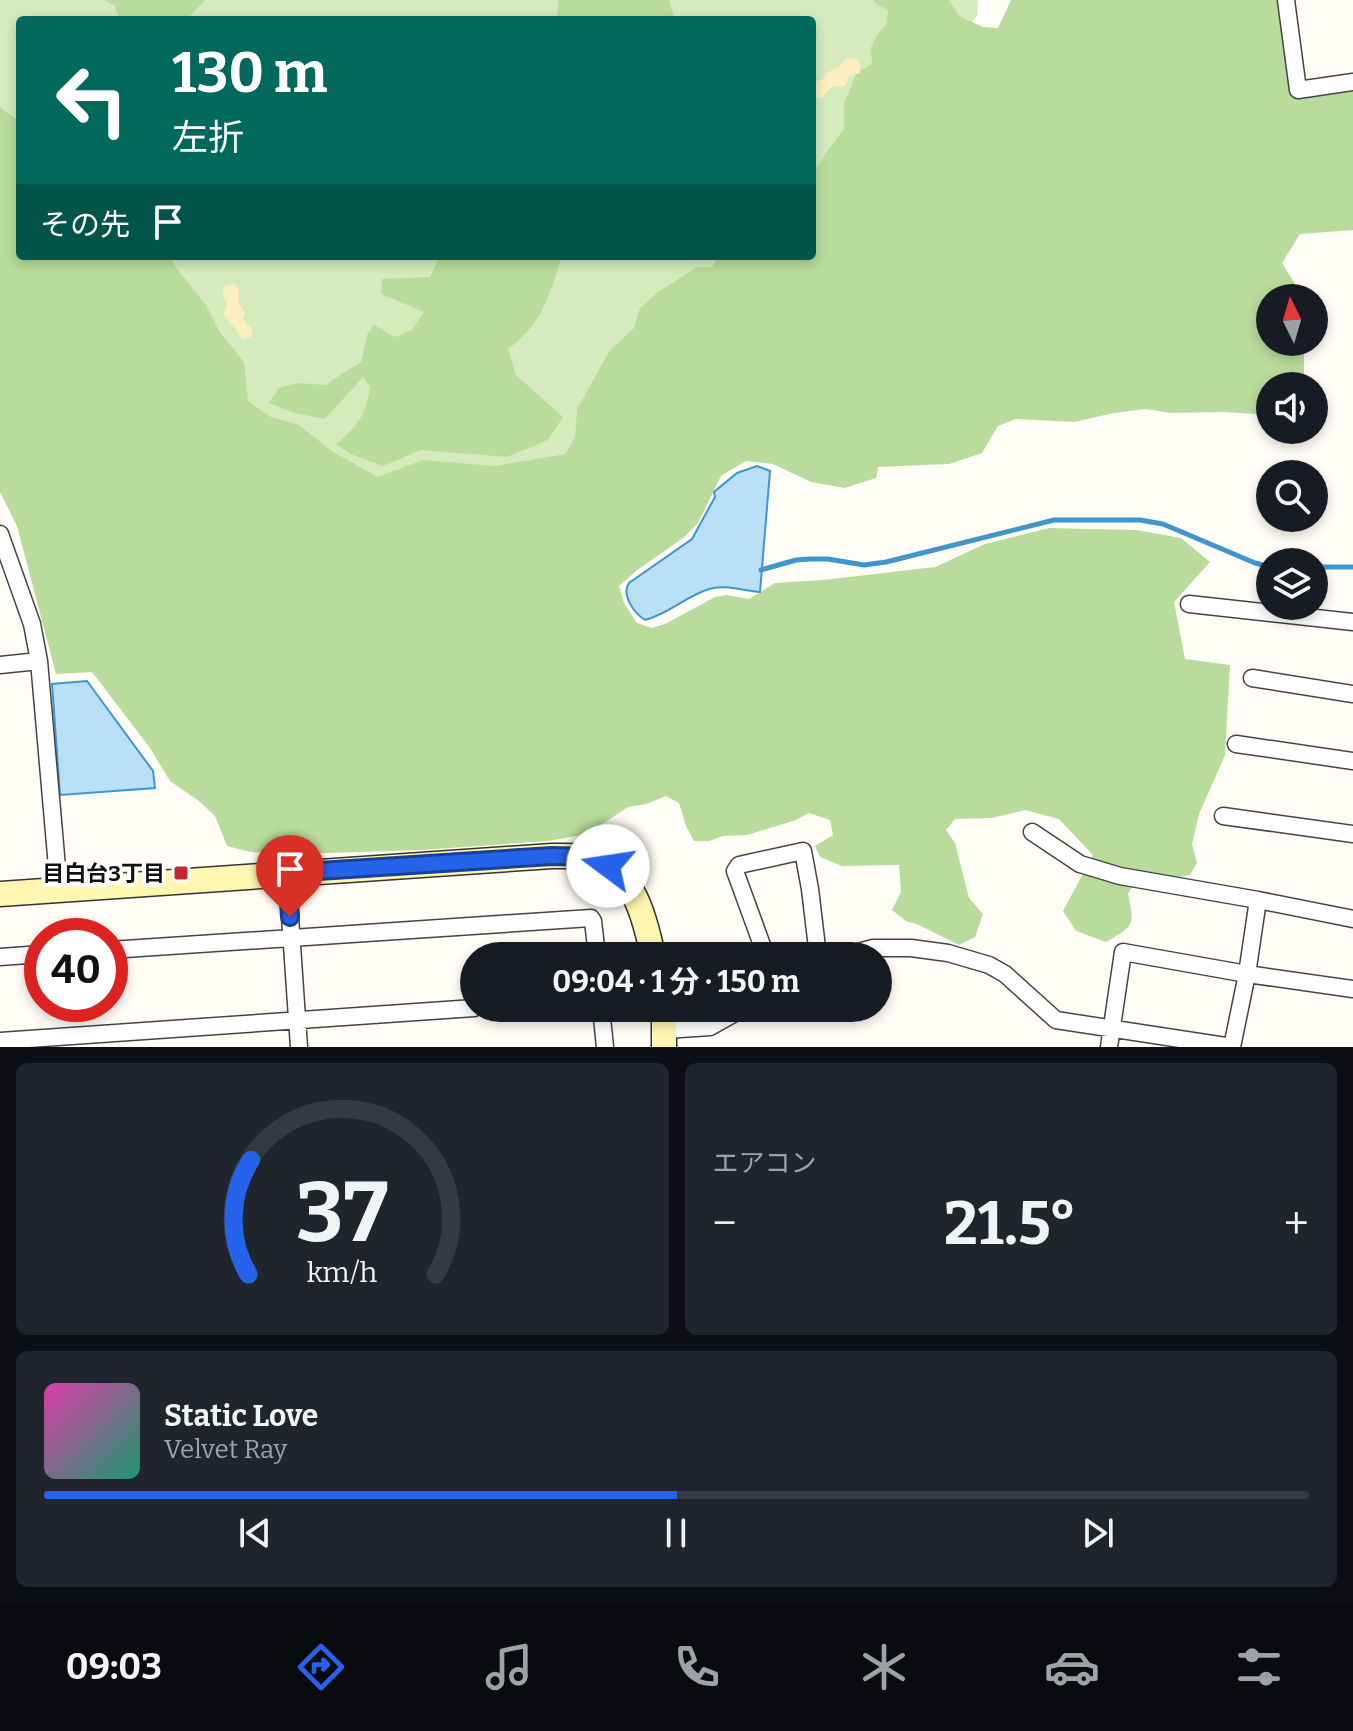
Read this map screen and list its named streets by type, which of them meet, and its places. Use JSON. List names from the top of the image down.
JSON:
{
  "places": {
    "transit": ["目白台3丁目"]
  },
  "north": "top",
  "page": {
    "turn": ["130 m", "左折"],
    "then": "その先",
    "limit": "40",
    "trip": "09:04 · 1 分 · 150 m",
    "tile": "エアコン",
    "heat": ["−", "21.5°", "+"],
    "song": ["Static Love", "Velvet Ray"],
    "tabs": "09:03",
    "gauge": ["37", "km/h"]
  }
}
